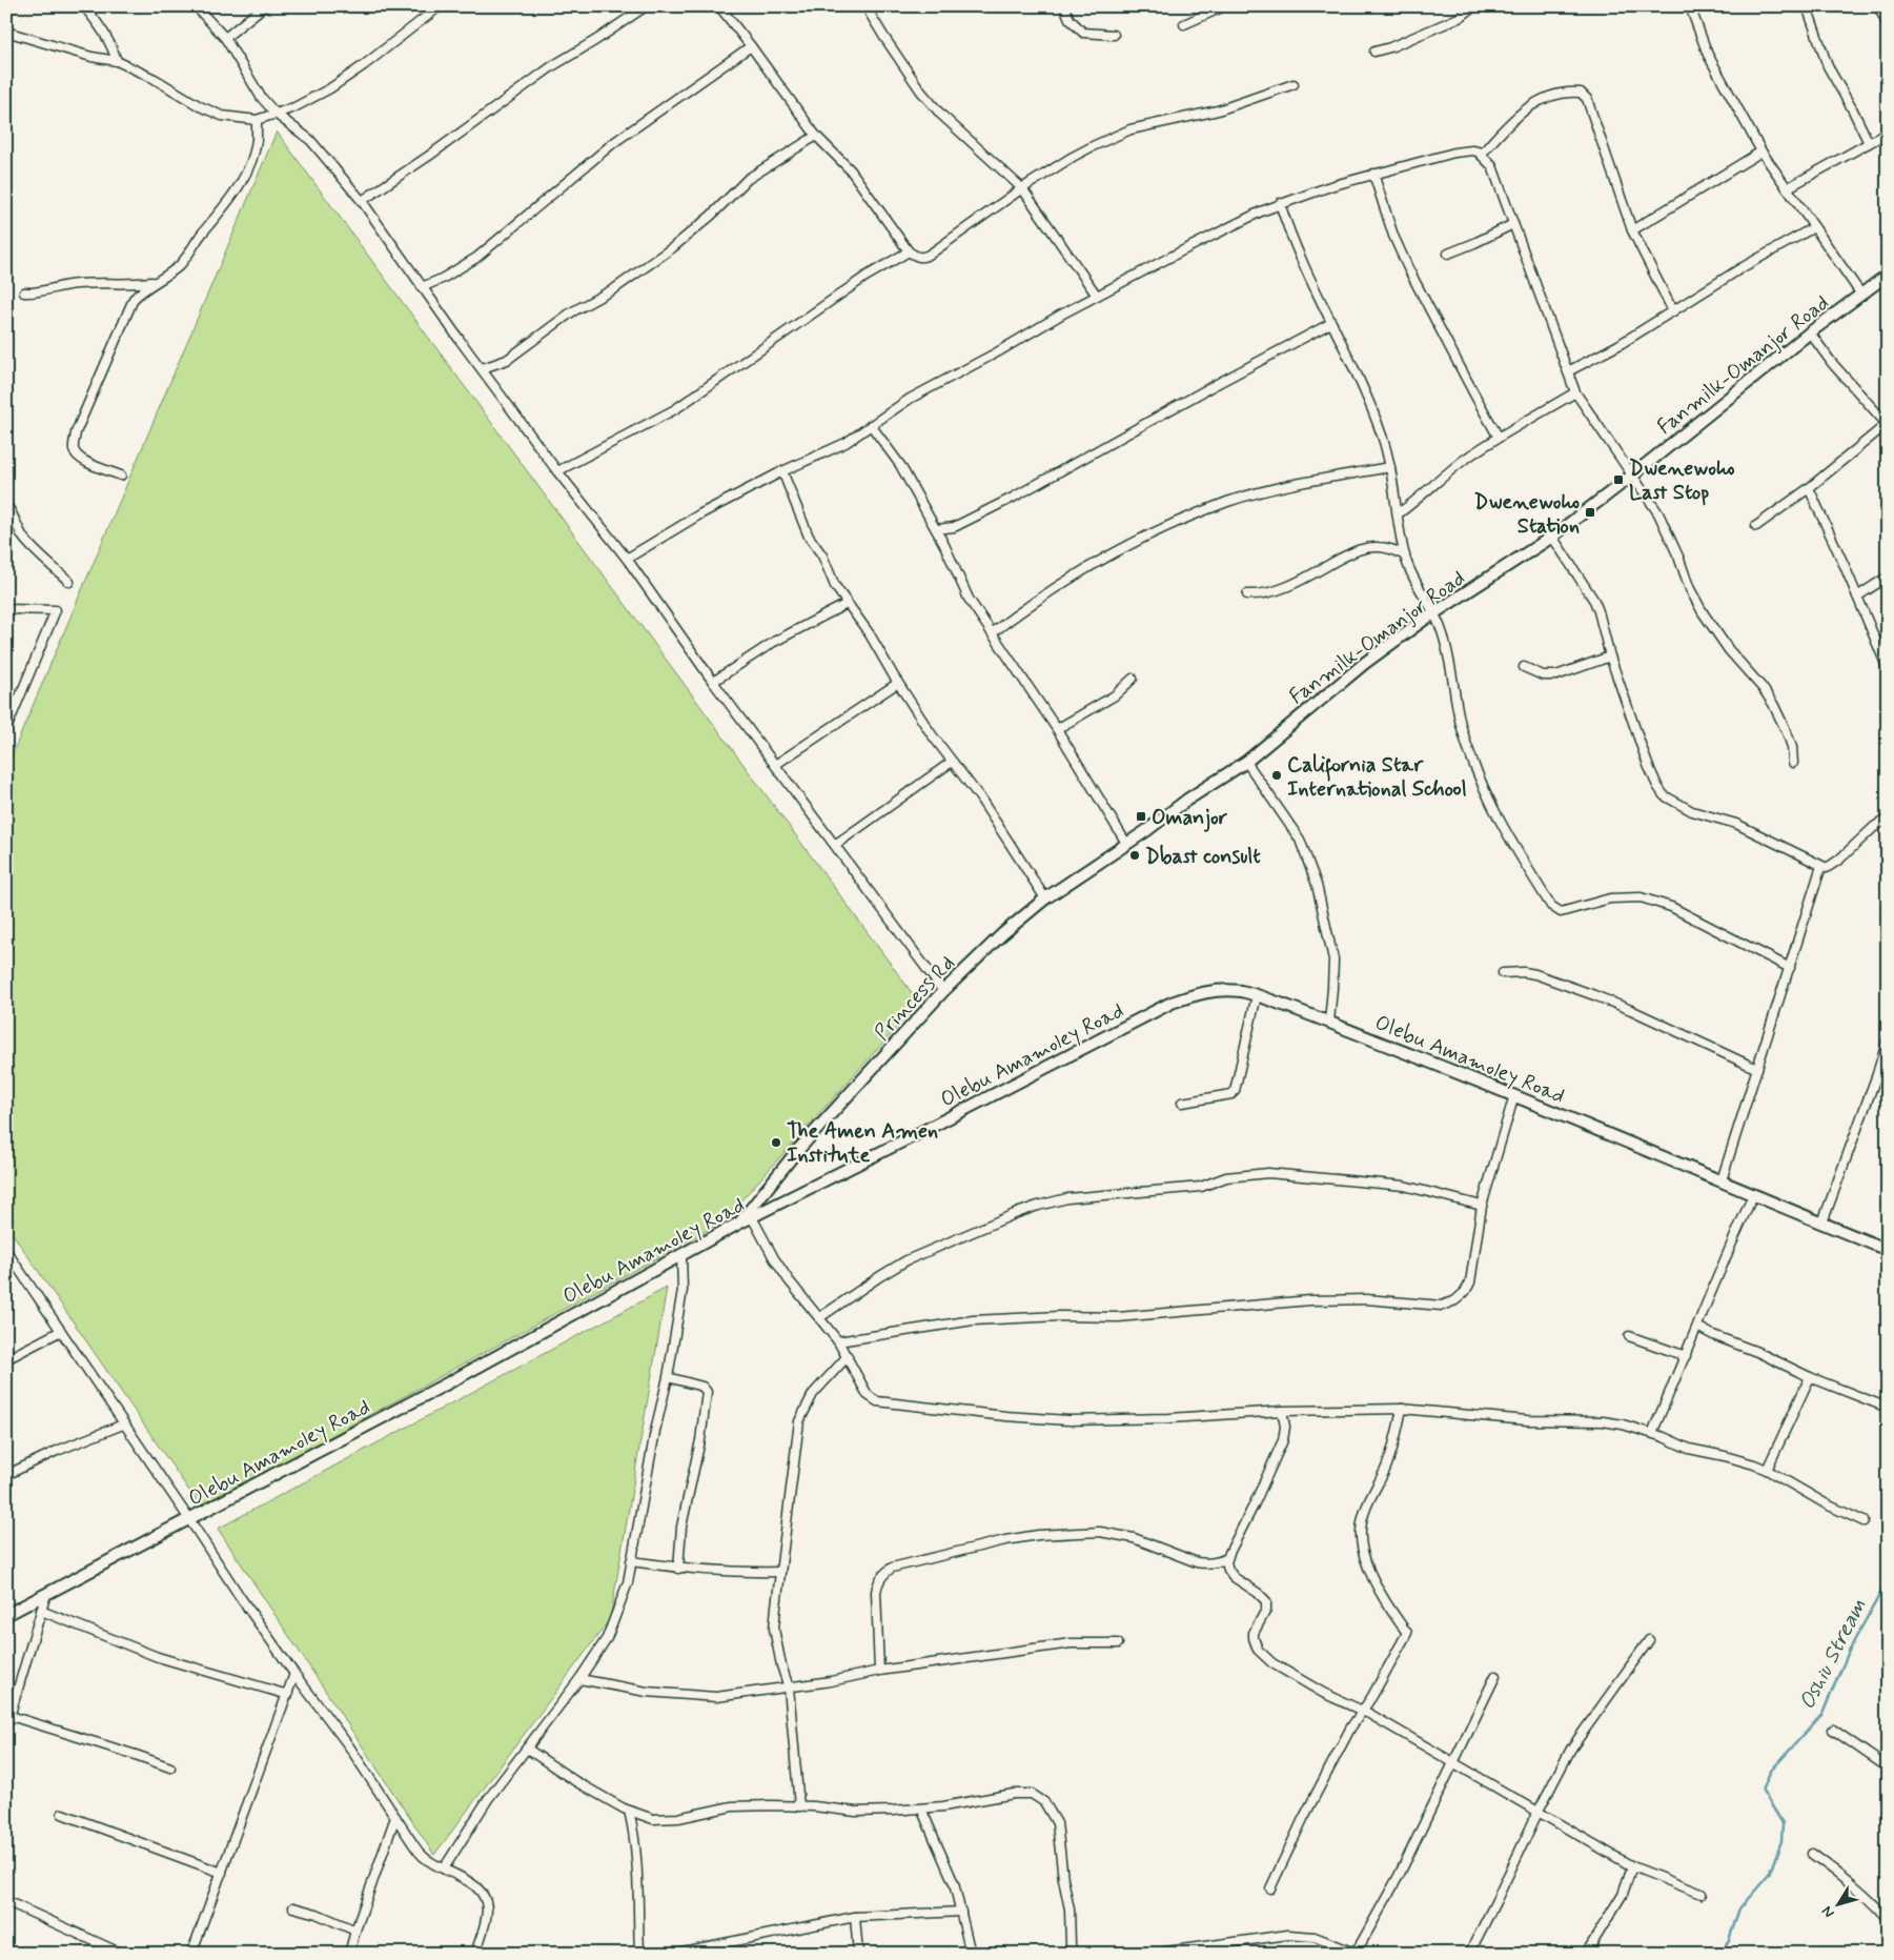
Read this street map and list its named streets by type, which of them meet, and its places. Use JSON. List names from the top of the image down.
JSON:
{
  "streets": {
    "street": ["Fanmilk-Omanjor Road", "Princess Rd", "Olebu Amamoley Road"]
  },
  "crossings": [
    ["Fanmilk-Omanjor Road", "Princess Rd"],
    ["Princess Rd", "Olebu Amamoley Road"]
  ],
  "water": ["Oshiu Stream"],
  "places": {
    "transit": ["Dwenewoho Last Stop", "Dwenewoho Station", "Omanjor"],
    "other": ["California Star International School", "Dbast consult", "The Amen Amen Institute"]
  },
  "north": "bottom left"
}
